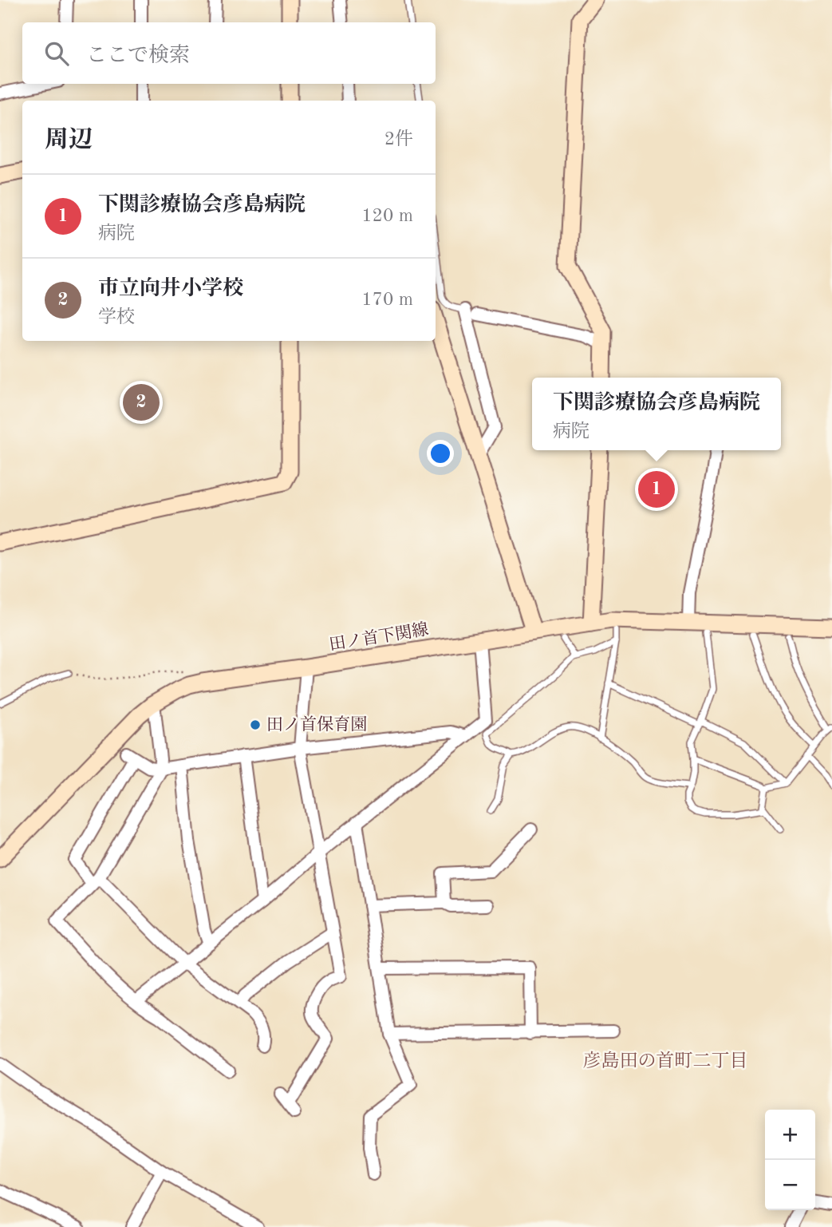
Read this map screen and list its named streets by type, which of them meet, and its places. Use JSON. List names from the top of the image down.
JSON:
{
  "streets": {
    "street": ["田ノ首下関線"]
  },
  "districts": ["彦島田の首町二丁目"],
  "places": ["田ノ首保育園"],
  "page": {
    "search": "ここで検索",
    "heading": ["周辺", "2件"],
    "list": [
      {
        "mark": "1",
        "name": "下関診療協会彦島病院",
        "note": "病院",
        "value": "120 m"
      },
      {
        "mark": "2",
        "name": "市立向井小学校",
        "note": "学校",
        "value": "170 m"
      }
    ],
    "popup": ["下関診療協会彦島病院", "病院"],
    "pins": ["2", "1"],
    "map_buttons": ["+", "−"]
  }
}
